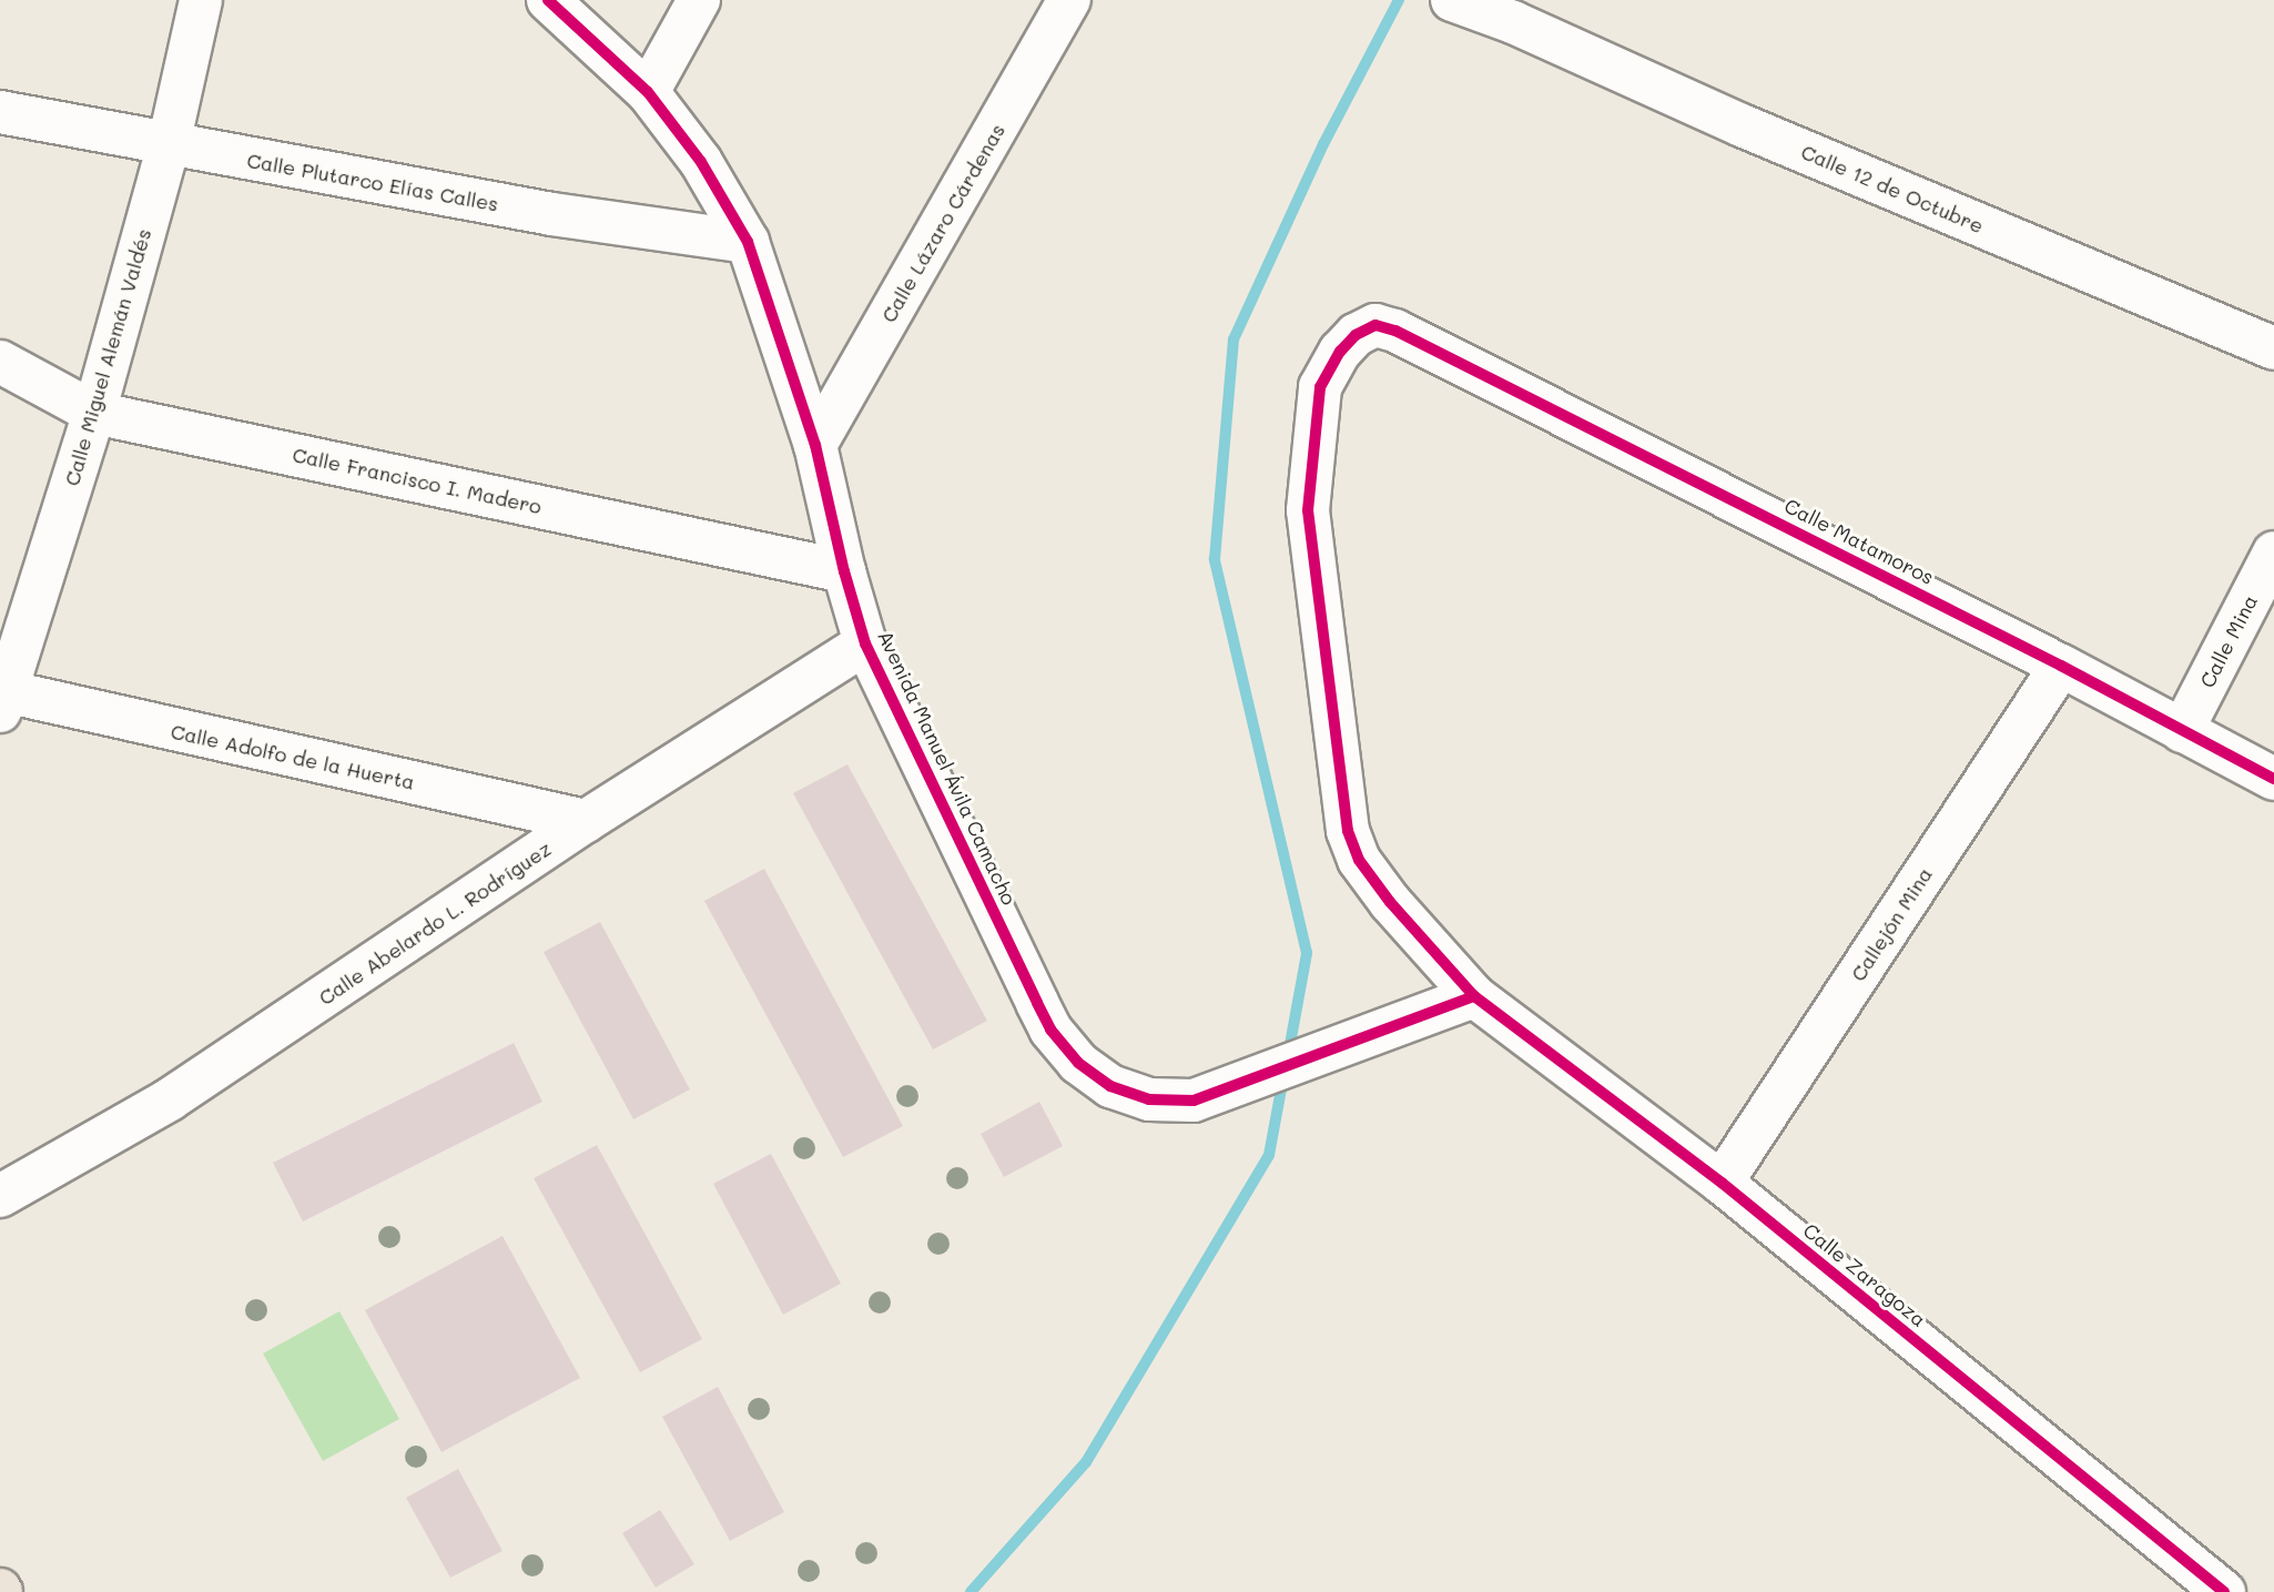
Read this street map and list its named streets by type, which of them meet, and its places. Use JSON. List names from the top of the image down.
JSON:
{
  "streets": {
    "street": [
      "Calle Plutarco Elías Calles",
      "Calle 12 de Octubre",
      "Calle Lázaro Cárdenas",
      "Calle Miguel Alemán Valdés",
      "Calle Francisco I. Madero",
      "Calle Matamoros",
      "Calle Mina",
      "Calle Adolfo de la Huerta",
      "Avenida Manuel Ávila Camacho",
      "Calle Abelardo L. Rodríguez",
      "Callejón Mina",
      "Calle Zaragoza"
    ]
  },
  "crossings": [
    ["Calle Plutarco Elías Calles", "Calle Miguel Alemán Valdés"],
    ["Calle Plutarco Elías Calles", "Avenida Manuel Ávila Camacho"],
    ["Calle Lázaro Cárdenas", "Avenida Manuel Ávila Camacho"],
    ["Calle Miguel Alemán Valdés", "Calle Francisco I. Madero"],
    ["Calle Miguel Alemán Valdés", "Calle Adolfo de la Huerta"],
    ["Calle Francisco I. Madero", "Avenida Manuel Ávila Camacho"],
    ["Calle Matamoros", "Calle Mina"],
    ["Calle Matamoros", "Callejón Mina"],
    ["Calle Matamoros", "Calle Zaragoza"],
    ["Calle Adolfo de la Huerta", "Calle Abelardo L. Rodríguez"],
    ["Avenida Manuel Ávila Camacho", "Calle Abelardo L. Rodríguez"],
    ["Avenida Manuel Ávila Camacho", "Calle Zaragoza"],
    ["Callejón Mina", "Calle Zaragoza"]
  ]
}
